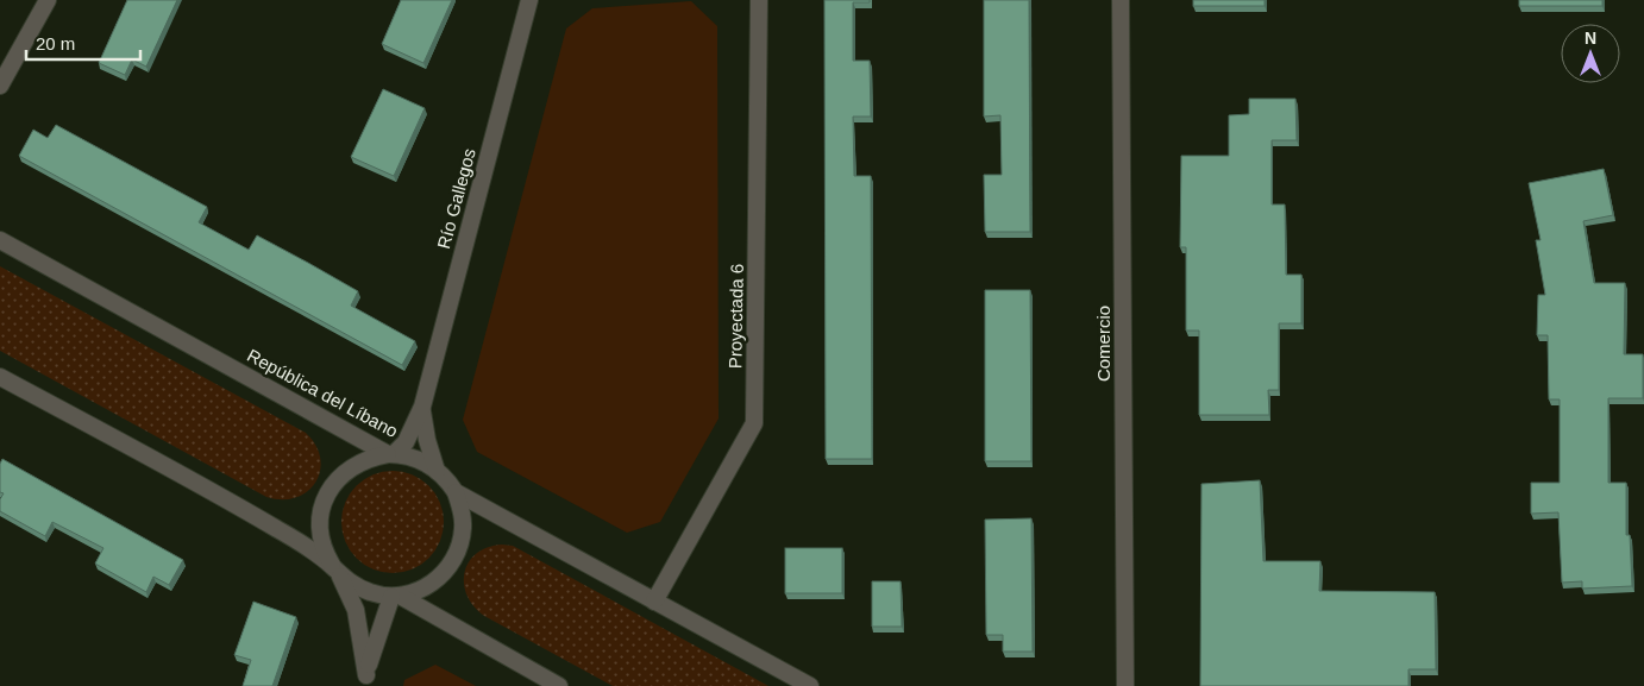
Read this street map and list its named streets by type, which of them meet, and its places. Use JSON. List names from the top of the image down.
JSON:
{
  "streets": {
    "street": [
      "Río Gallegos",
      "Proyectada 6",
      "Comercio",
      "República del Líbano"
    ]
  },
  "crossings": [
    ["Río Gallegos", "República del Líbano"],
    ["Proyectada 6", "República del Líbano"]
  ],
  "scale_bar": "20 m",
  "north": "top"
}
